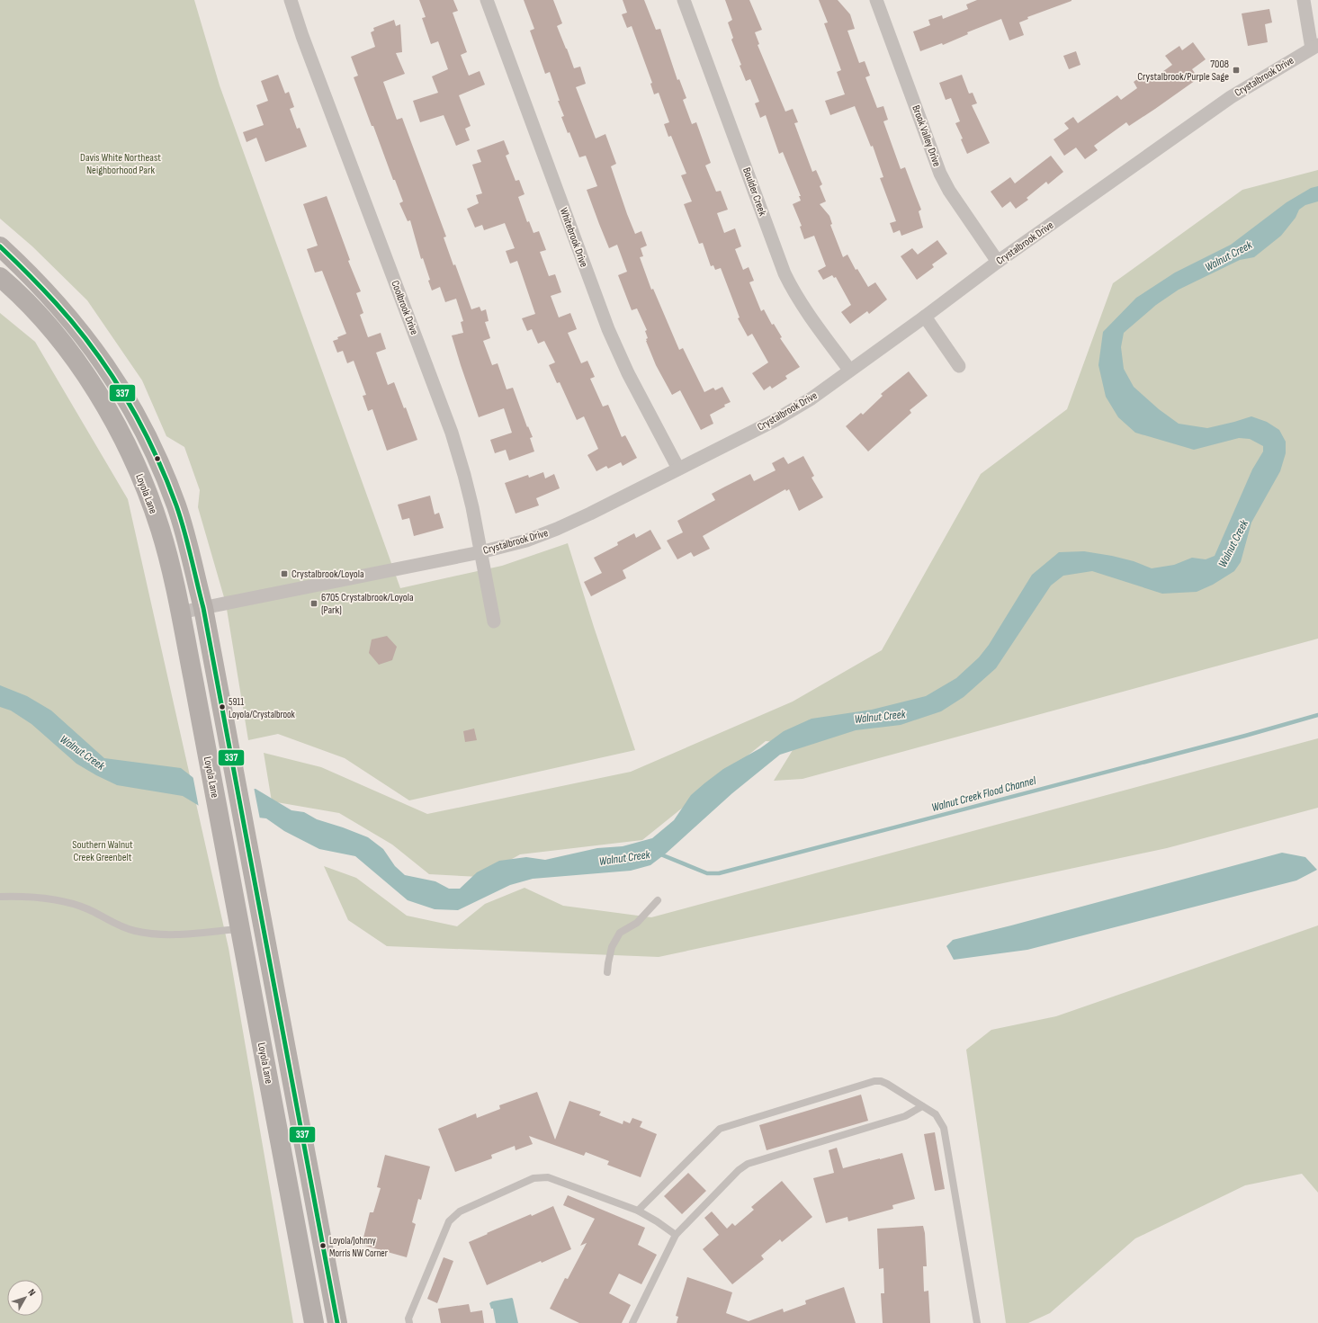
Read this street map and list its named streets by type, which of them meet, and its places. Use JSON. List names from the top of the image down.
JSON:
{
  "streets": {
    "main road": ["Loyola Lane"],
    "street": [
      "Crystalbrook Drive",
      "Brook Valley Drive",
      "Boulder Creek",
      "Whitebrook Drive",
      "Coolbrook Drive"
    ]
  },
  "crossings": [
    ["Crystalbrook Drive", "Brook Valley Drive"],
    ["Crystalbrook Drive", "Boulder Creek"],
    ["Crystalbrook Drive", "Whitebrook Drive"],
    ["Crystalbrook Drive", "Coolbrook Drive"],
    ["Crystalbrook Drive", "Loyola Lane"]
  ],
  "water": ["Walnut Creek", "Walnut Creek Flood Channel"],
  "parks": ["Davis White Northeast Neighborhood Park", "Southern Walnut Creek Greenbelt"],
  "places": {
    "transit": ["7008 Crystalbrook/Purple Sage", "Crystalbrook/Loyola", "6705 Crystalbrook/Loyola (Park)"],
    "other": ["5911 Loyola/Crystalbrook", "Loyola/Johnny Morris NW Corner"]
  },
  "lines": ["transit line 337"],
  "north": "top right"
}
